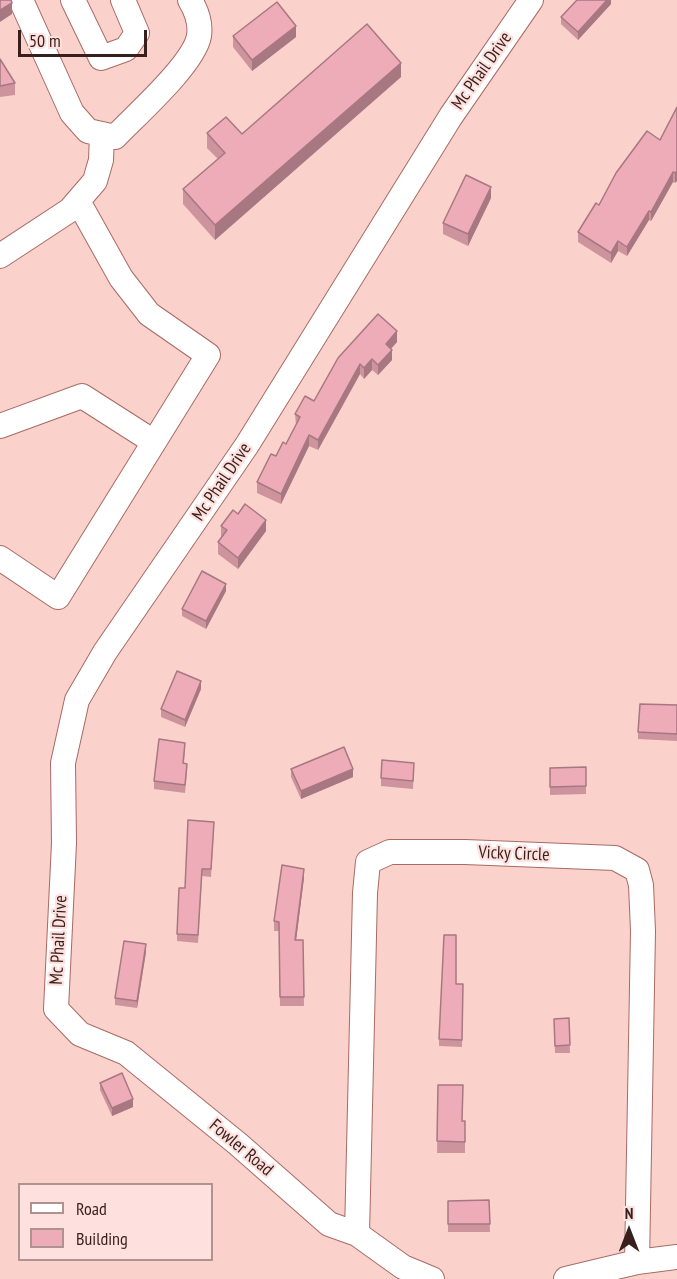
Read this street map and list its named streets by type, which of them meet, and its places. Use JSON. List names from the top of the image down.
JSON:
{
  "streets": {
    "street": ["Mc Phail Drive", "Vicky Circle", "Fowler Road"]
  },
  "crossings": [
    ["Mc Phail Drive", "Fowler Road"],
    ["Vicky Circle", "Fowler Road"]
  ],
  "legend": ["Road", "Building"],
  "scale_bar": "50 m",
  "north": "top"
}
